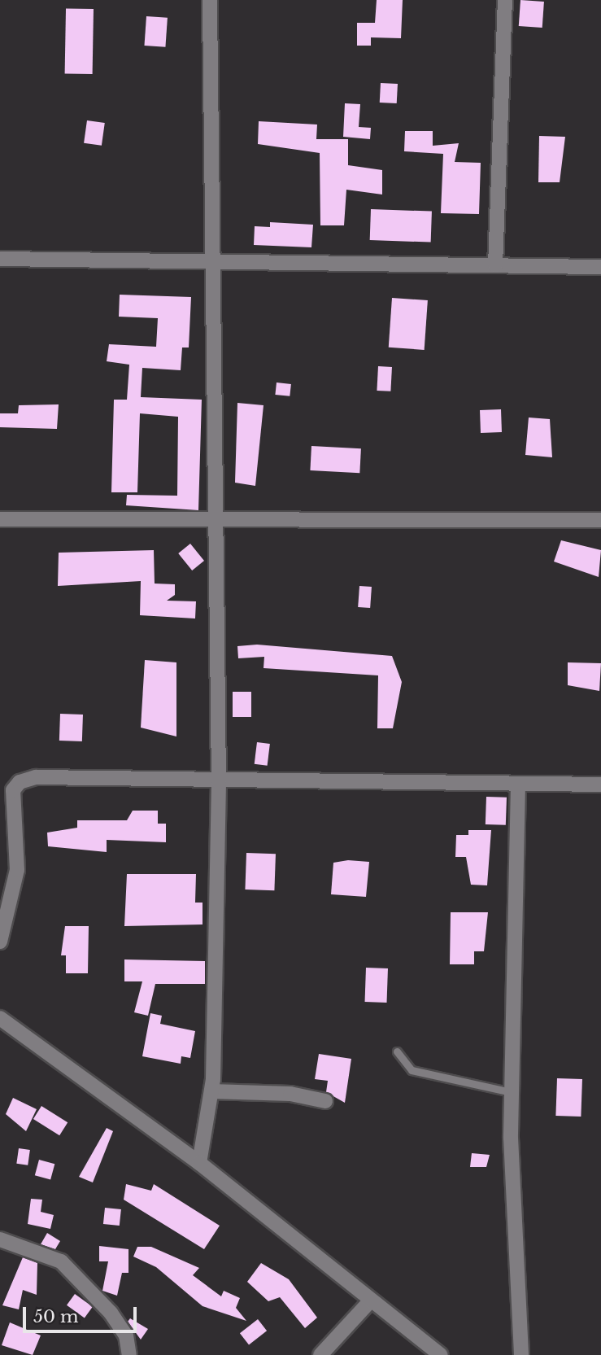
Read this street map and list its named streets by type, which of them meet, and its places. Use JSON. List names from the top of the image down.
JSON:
{
  "scale_bar": "50 m"
}
